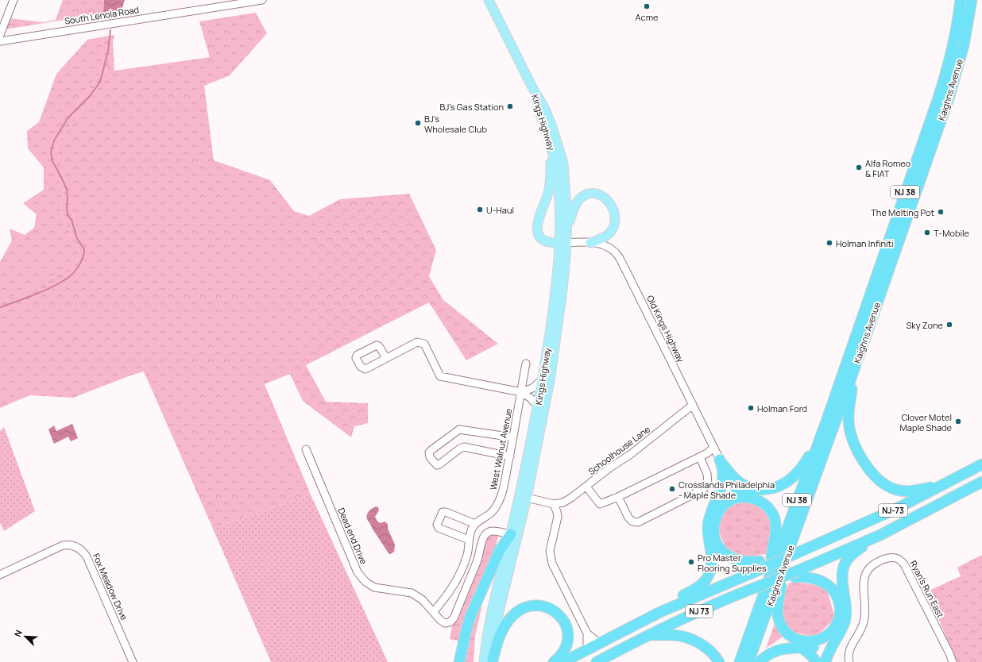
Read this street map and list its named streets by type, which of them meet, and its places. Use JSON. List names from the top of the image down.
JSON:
{
  "streets": {
    "highway": [
      "Kaighns Avenue",
      "NJ 38",
      "NJ-73",
      "NJ 73"
    ],
    "main road": ["Kings Highway"],
    "street": [
      "South Lenola Road",
      "Old Kings Highway",
      "West Walnut Avenue",
      "Schoolhouse Lane",
      "Dead end Drive",
      "Fox Meadow Drive",
      "Ryan's Run East"
    ]
  },
  "crossings": [
    ["Kaighns Avenue", "NJ-73"],
    ["Kaighns Avenue", "NJ 73"],
    ["Kings Highway", "Old Kings Highway"],
    ["Kings Highway", "Dead end Drive"],
    ["Old Kings Highway", "Schoolhouse Lane"]
  ],
  "places": [
    "Acme",
    "BJ's Gas Station",
    "BJ's Wholesale Club",
    "Alfa Romeo & FIAT",
    "U-Haul",
    "The Melting Pot",
    "T-Mobile",
    "Holman Infiniti",
    "Sky Zone",
    "Holman Ford",
    "Clover Motel Maple Shade",
    "Crosslands Philadelphia - Maple Shade",
    "Pro Master Flooring Supplies"
  ],
  "north": "top left"
}
